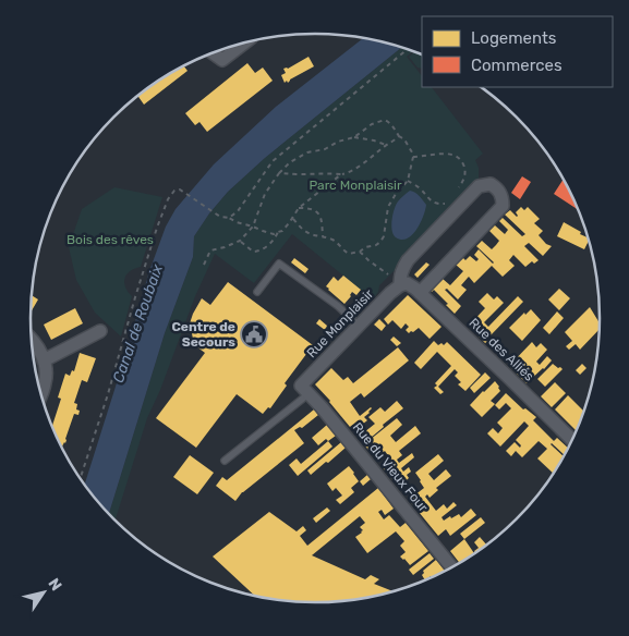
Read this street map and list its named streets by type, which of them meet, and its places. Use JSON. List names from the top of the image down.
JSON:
{
  "streets": {
    "street": ["Rue Monplaisir", "Rue des Alliés", "Rue du Vieux Four"]
  },
  "crossings": [
    ["Rue Monplaisir", "Rue des Alliés"],
    ["Rue Monplaisir", "Rue du Vieux Four"]
  ],
  "water": ["Canal de Roubaix"],
  "parks": ["Parc Monplaisir", "Bois des rêves"],
  "places": {
    "public building": ["Centre de Secours"]
  },
  "legend": ["Logements", "Commerces"],
  "north": "top right"
}
